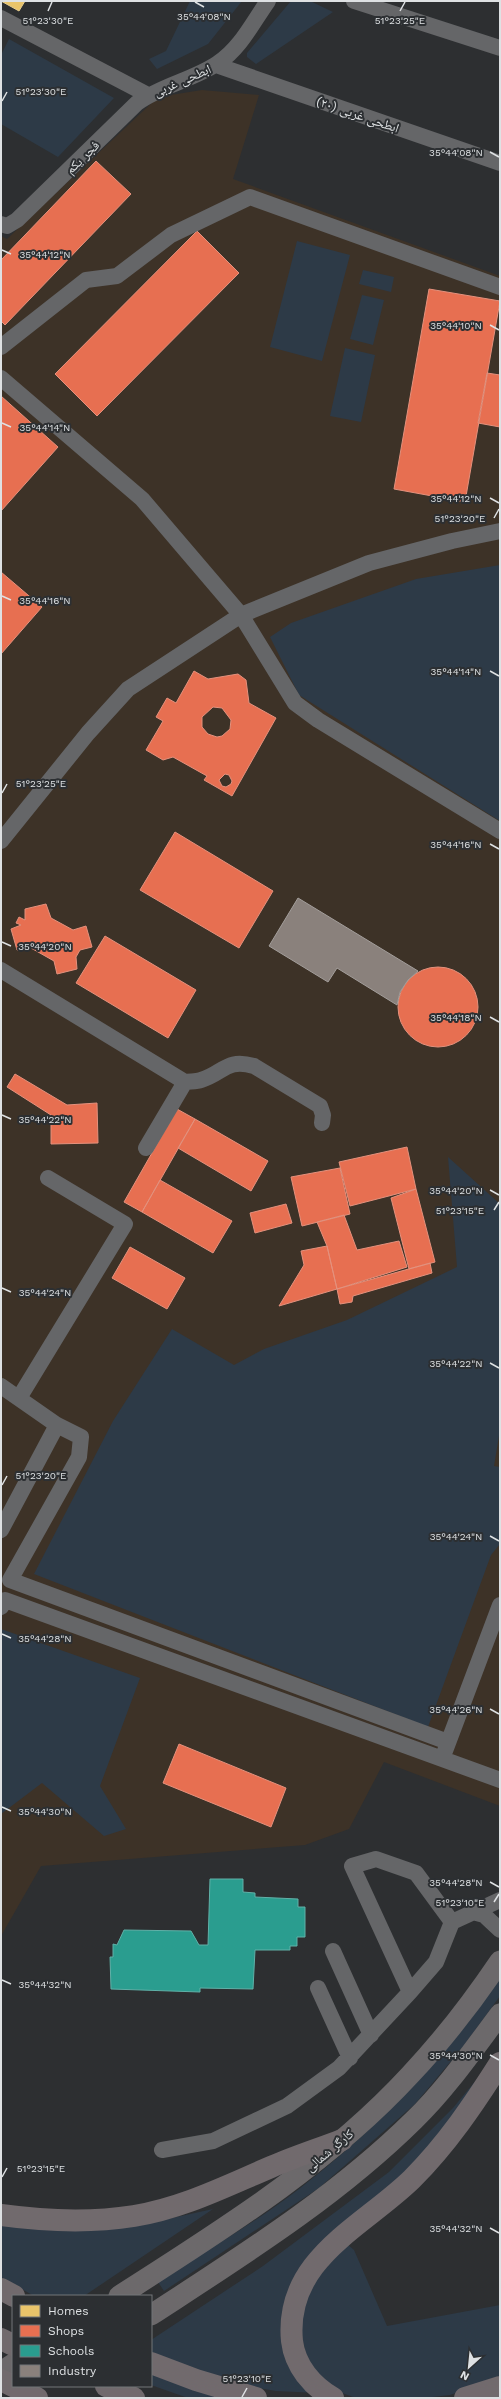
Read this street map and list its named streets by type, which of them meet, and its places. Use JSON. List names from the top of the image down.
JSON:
{
  "streets": {
    "main road": ["کارگر شمالی"],
    "street": ["ابطحی غربی", "ابطحی غربی (۲۰)", "فجر یکم"]
  },
  "crossings": [
    ["ابطحی غربی", "ابطحی غربی (۲۰)"],
    ["ابطحی غربی", "فجر یکم"]
  ],
  "legend": [
    "Homes",
    "Shops",
    "Schools",
    "Industry"
  ],
  "north": "bottom left",
  "coordinates": [
    "35°44'08\"N",
    "51°23'30\"E",
    "51°23'25\"E",
    "35°44'12\"N",
    "35°44'10\"N",
    "35°44'14\"N",
    "51°23'20\"E",
    "35°44'16\"N",
    "35°44'20\"N",
    "35°44'18\"N",
    "35°44'22\"N",
    "51°23'15\"E",
    "35°44'24\"N",
    "35°44'28\"N",
    "35°44'26\"N",
    "35°44'30\"N",
    "51°23'10\"E",
    "35°44'32\"N"
  ]
}
